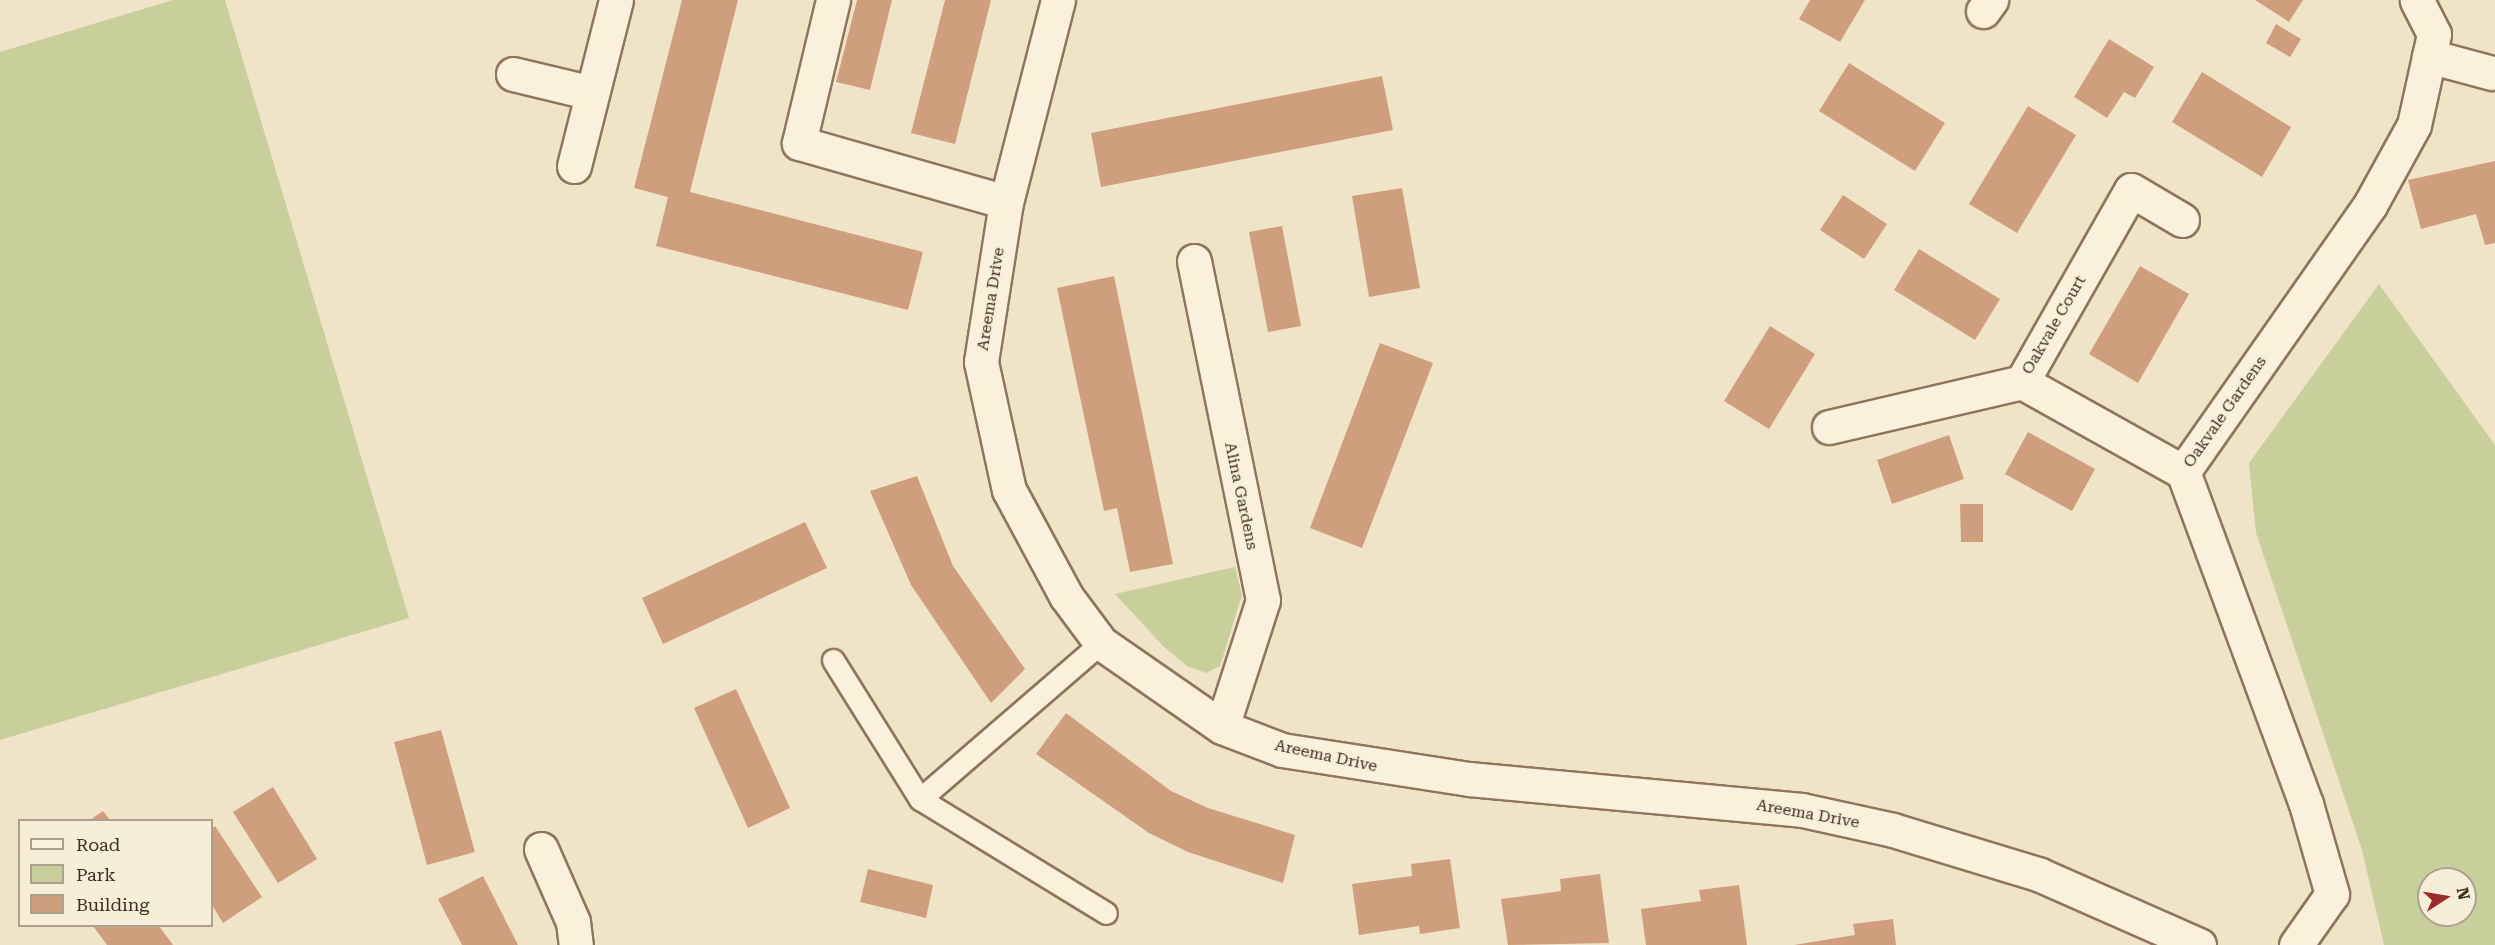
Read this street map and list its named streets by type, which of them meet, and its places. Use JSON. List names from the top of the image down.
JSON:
{
  "streets": {
    "street": [
      "Areema Drive",
      "Oakvale Court",
      "Oakvale Gardens",
      "Alina Gardens"
    ]
  },
  "crossings": [
    ["Areema Drive", "Alina Gardens"],
    ["Oakvale Court", "Oakvale Gardens"]
  ],
  "legend": ["Road", "Park", "Building"],
  "north": "right"
}
